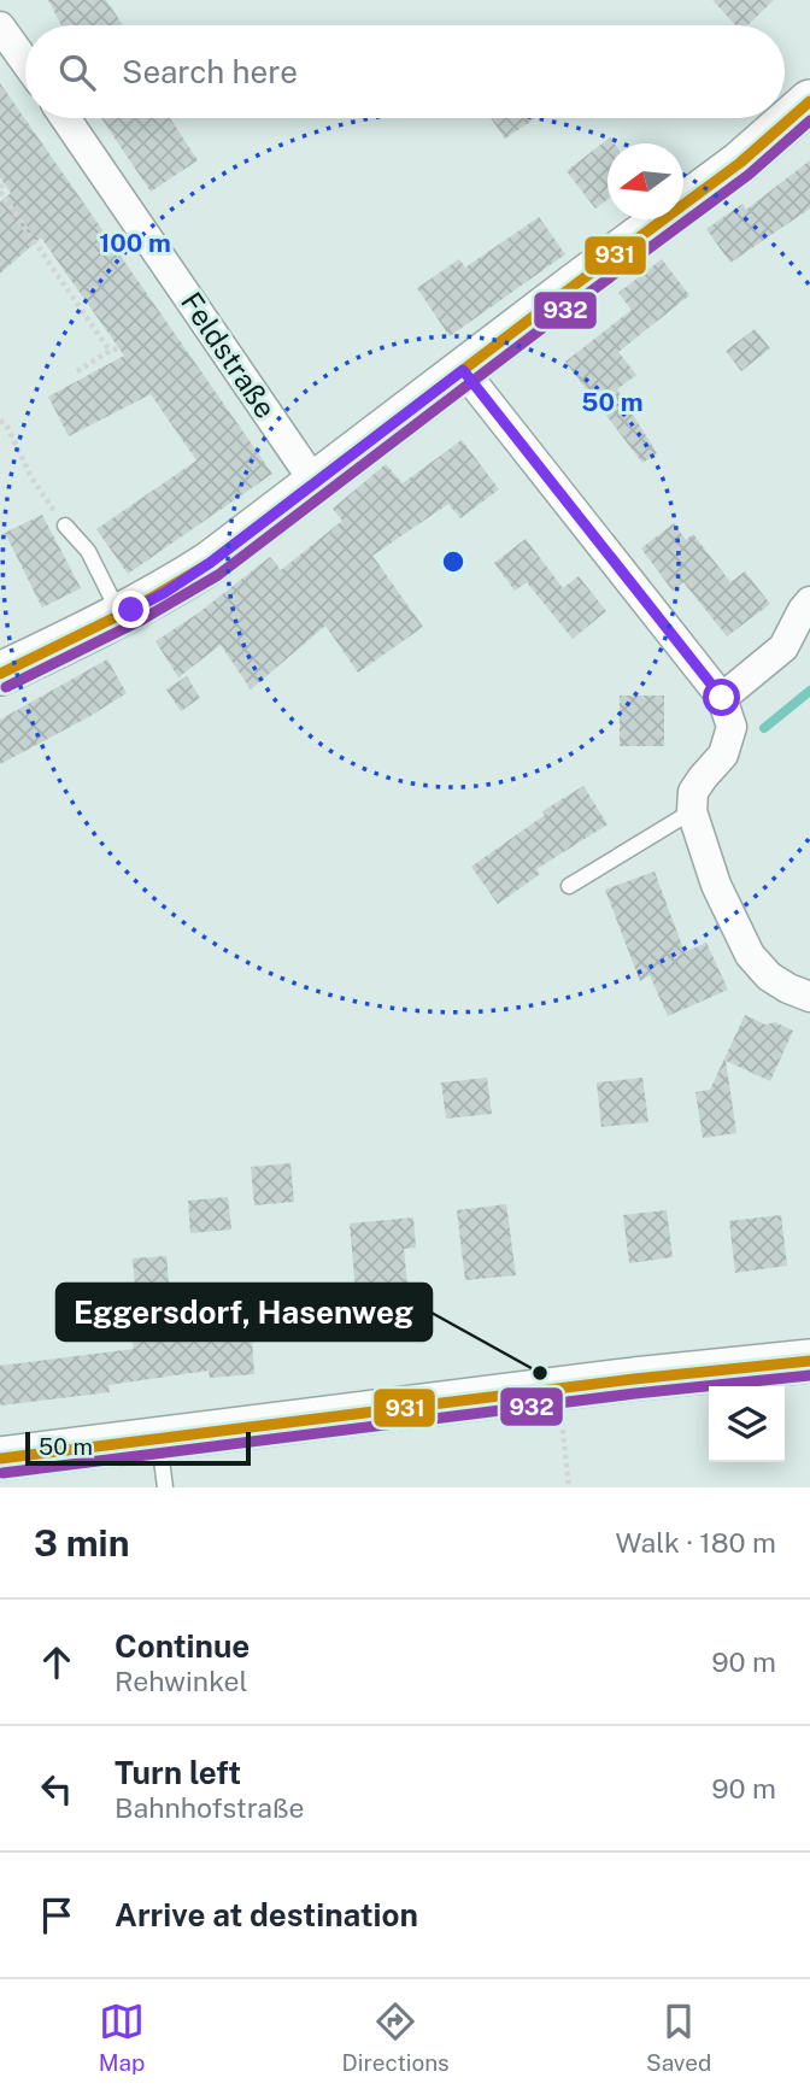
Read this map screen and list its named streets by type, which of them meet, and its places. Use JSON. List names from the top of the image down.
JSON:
{
  "streets": {
    "street": ["Feldstraße"]
  },
  "places": ["Eggersdorf, Hasenweg"],
  "lines": ["transit line 931", "transit line 932"],
  "scale_bar": "50 m",
  "north": "left",
  "page": {
    "search": "Search here",
    "scale": "50 m",
    "heading": ["3 min", "Walk · 180 m"],
    "list": [
      ["Continue", "Rehwinkel", "90 m"],
      ["Turn left", "Bahnhofstraße", "90 m"],
      "Arrive at destination"
    ],
    "nav": ["Map", "Directions", "Saved"]
  },
  "rings": ["100 m", "50 m"]
}
